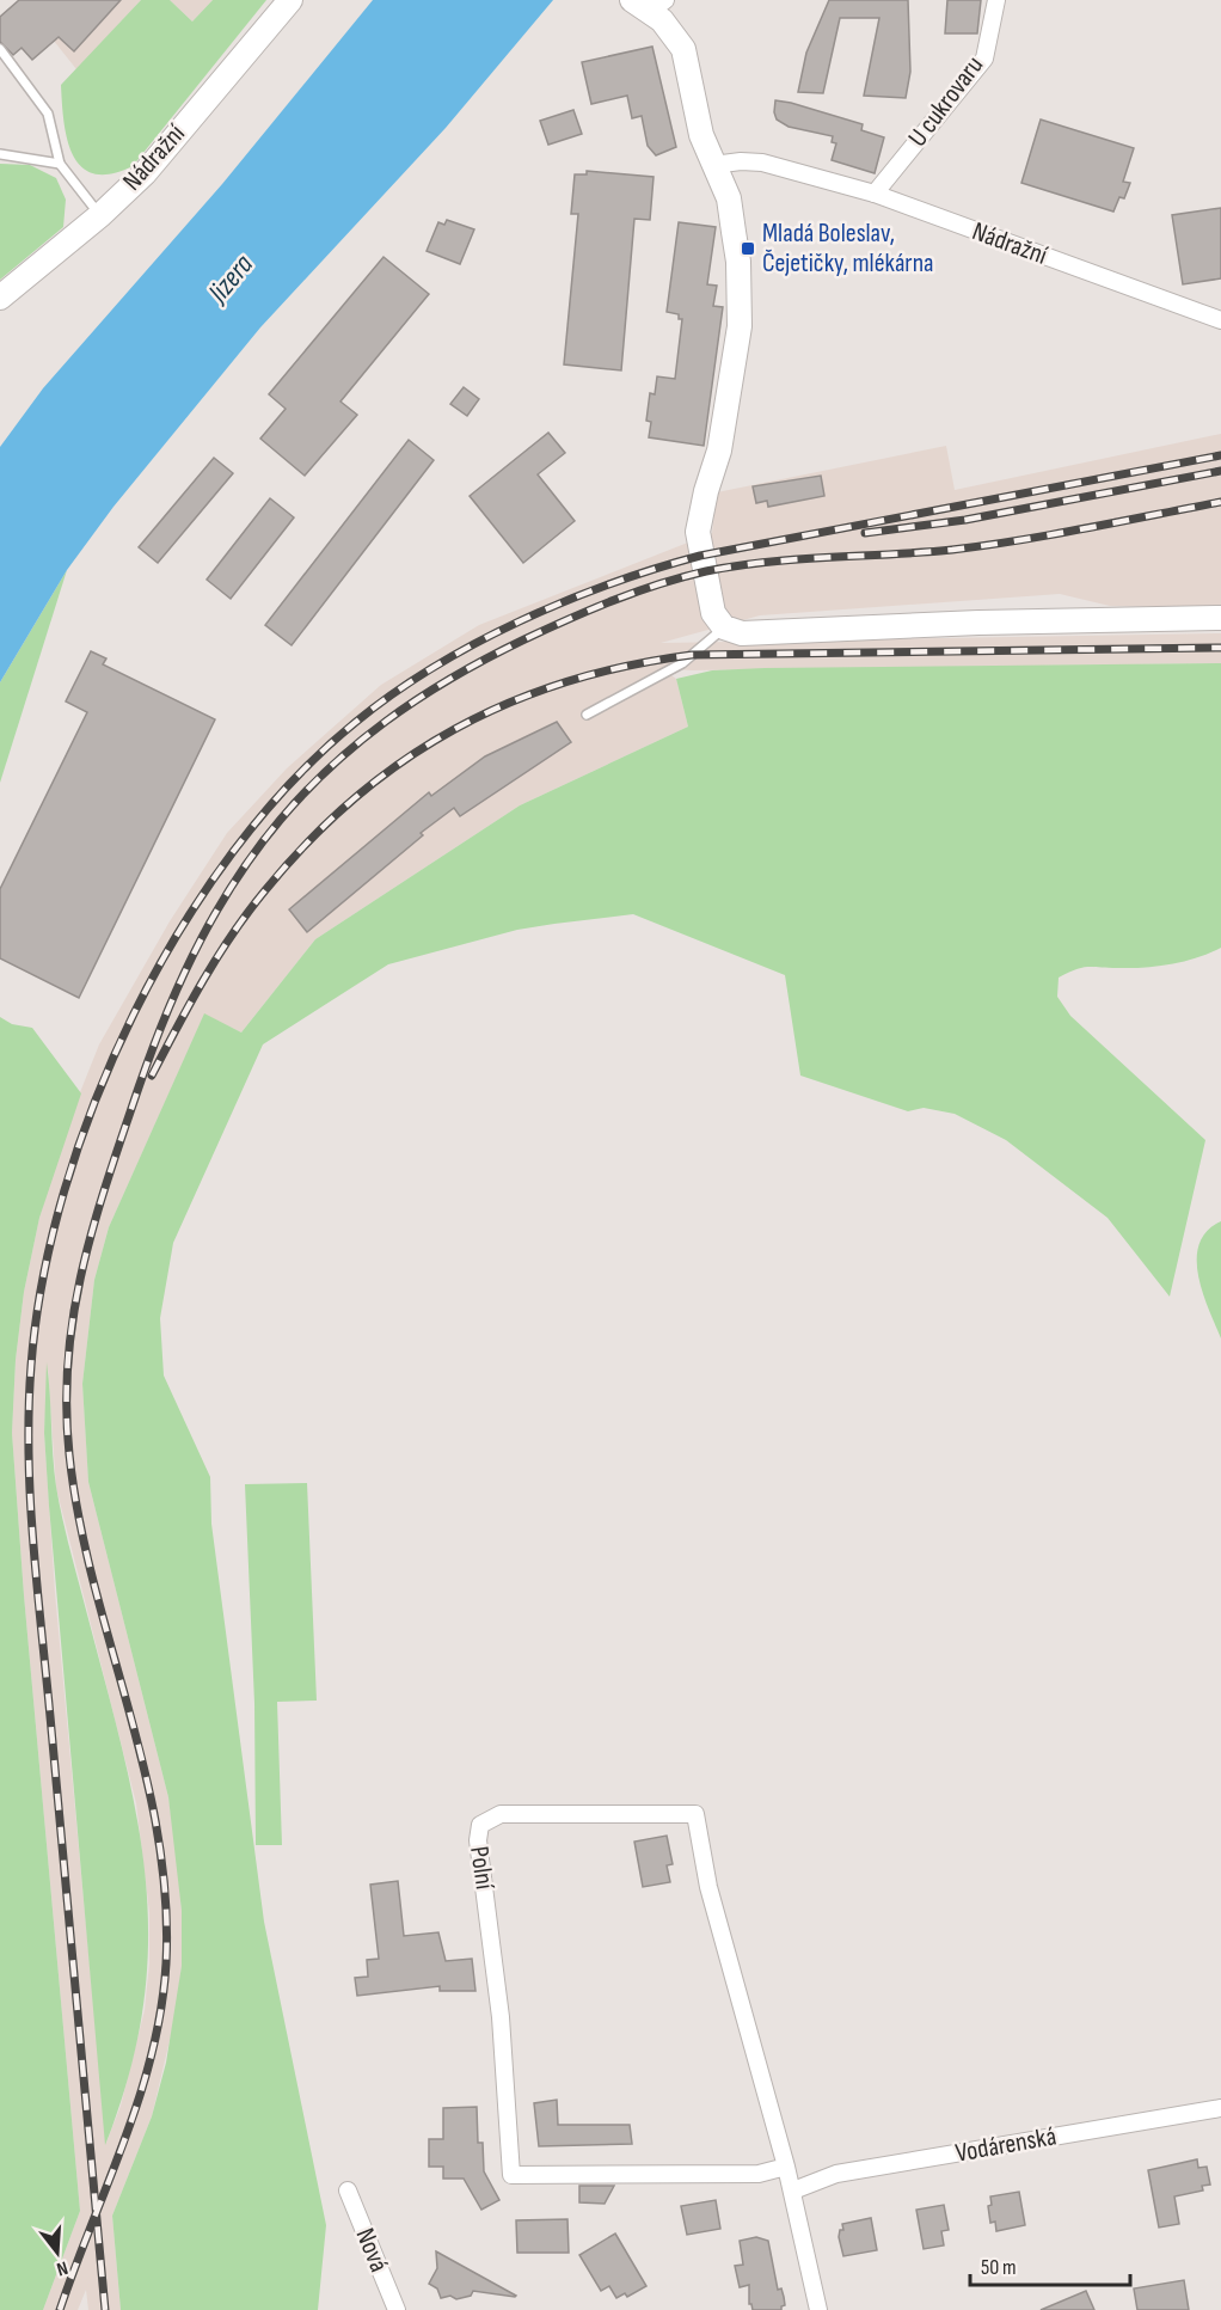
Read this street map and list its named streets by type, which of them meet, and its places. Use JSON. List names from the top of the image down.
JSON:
{
  "streets": {
    "street": [
      "U cukrovaru",
      "Nádražní",
      "Polní",
      "Vodárenská",
      "Nová"
    ]
  },
  "crossings": [
    ["U cukrovaru", "Nádražní"],
    ["Polní", "Vodárenská"]
  ],
  "water": ["Jizera"],
  "places": {
    "transit": ["Mladá Boleslav, Čejetičky, mlékárna"]
  },
  "scale_bar": "50 m",
  "north": "bottom"
}
